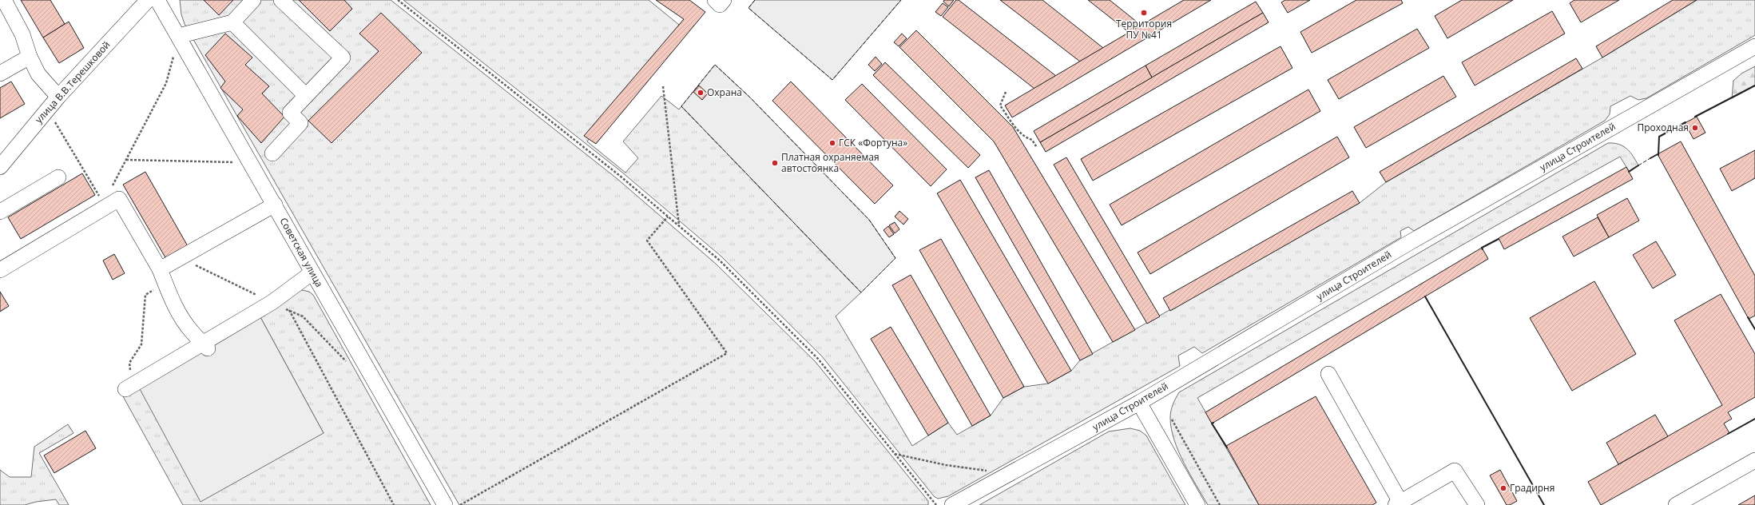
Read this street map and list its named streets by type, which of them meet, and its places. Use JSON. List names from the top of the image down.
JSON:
{
  "streets": {
    "street": ["улица В.В.Терешковой", "улица Строителей", "Советская улица"]
  },
  "places": [
    "Территория ПУ №41",
    "Охрана",
    "Проходная",
    "ГСК «Фортуна»",
    "Платная охраняемая автостоянка",
    "Градирня"
  ]
}
